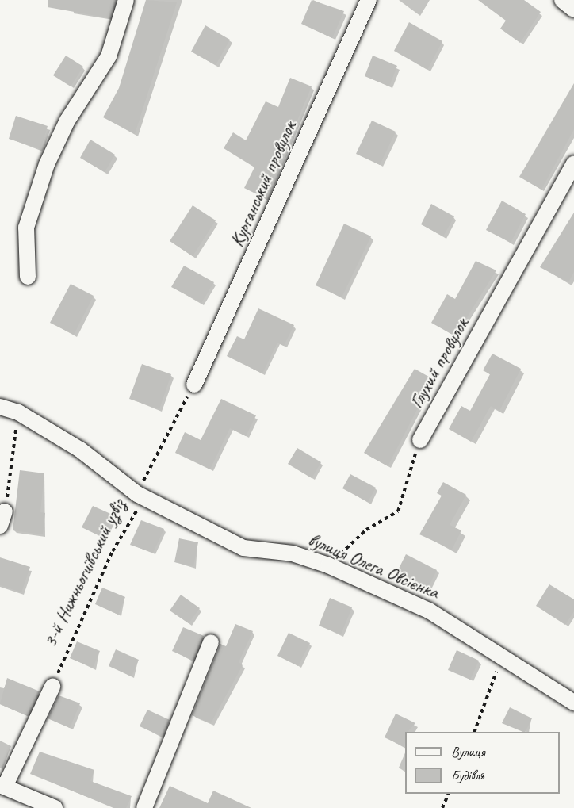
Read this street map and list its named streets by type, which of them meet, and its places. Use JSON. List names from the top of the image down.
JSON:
{
  "streets": {
    "street": ["Курганський провулок", "Глухий провулок", "вулиця Олега Овсієнка"],
    "path": ["3-й Нижньогиївський узвіз"]
  },
  "crossings": [
    ["Курганський провулок", "3-й Нижньогиївський узвіз"],
    ["Глухий провулок", "вулиця Олега Овсієнка"],
    ["вулиця Олега Овсієнка", "3-й Нижньогиївський узвіз"]
  ],
  "legend": ["Вулиця", "Будівля"]
}
